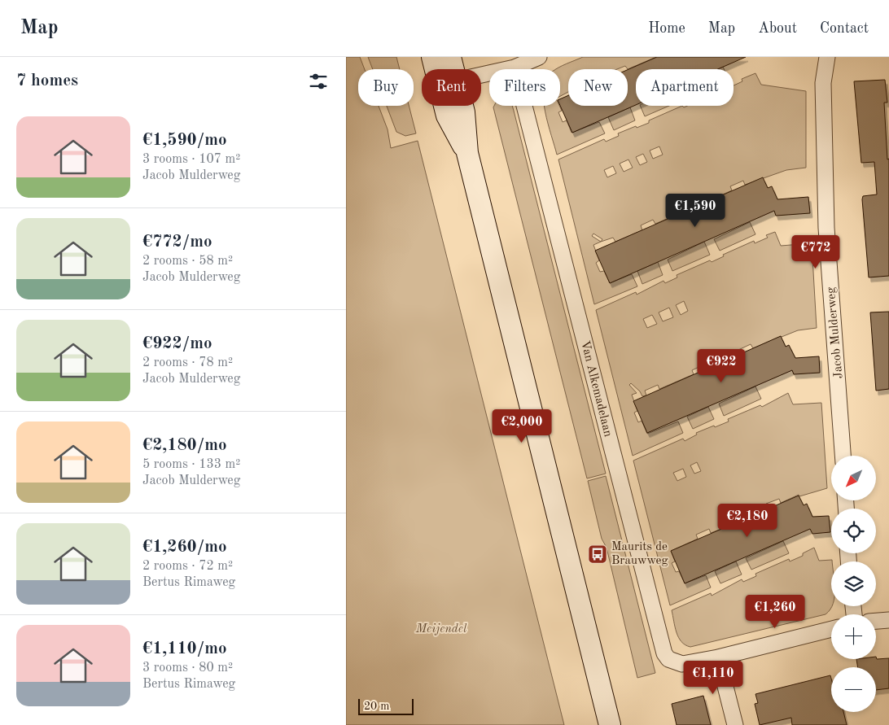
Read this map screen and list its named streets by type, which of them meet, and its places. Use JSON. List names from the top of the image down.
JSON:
{
  "streets": {
    "street": ["Jacob Mulderweg", "Van Alkemadelaan"]
  },
  "parks": ["Meijendel"],
  "places": {
    "bus stop": ["Maurits de Brauwweg"]
  },
  "scale_bar": "20 m",
  "north": "bottom left",
  "page": {
    "header": "Map",
    "nav": [
      "Home",
      "Map",
      "About",
      "Contact"
    ],
    "heading": "7 homes",
    "chip": [
      "Buy",
      "Rent",
      "Filters",
      "New",
      "Apartment"
    ],
    "list": [
      {
        "name": "€1,590/mo",
        "note": "3 rooms · 107 m² · Jacob Mulderweg"
      },
      {
        "name": "€772/mo",
        "note": "2 rooms · 58 m² · Jacob Mulderweg"
      },
      {
        "name": "€922/mo",
        "note": "2 rooms · 78 m² · Jacob Mulderweg"
      },
      {
        "name": "€2,180/mo",
        "note": "5 rooms · 133 m² · Jacob Mulderweg"
      },
      {
        "name": "€1,260/mo",
        "note": "2 rooms · 72 m² · Bertus Rimaweg"
      },
      {
        "name": "€1,110/mo",
        "note": "3 rooms · 80 m² · Bertus Rimaweg"
      }
    ],
    "price": [
      "€1,590",
      "€772",
      "€922",
      "€2,000",
      "€2,180",
      "€1,260",
      "€1,110"
    ],
    "map_buttons": ["+", "−"],
    "scale": "20 m"
  }
}
